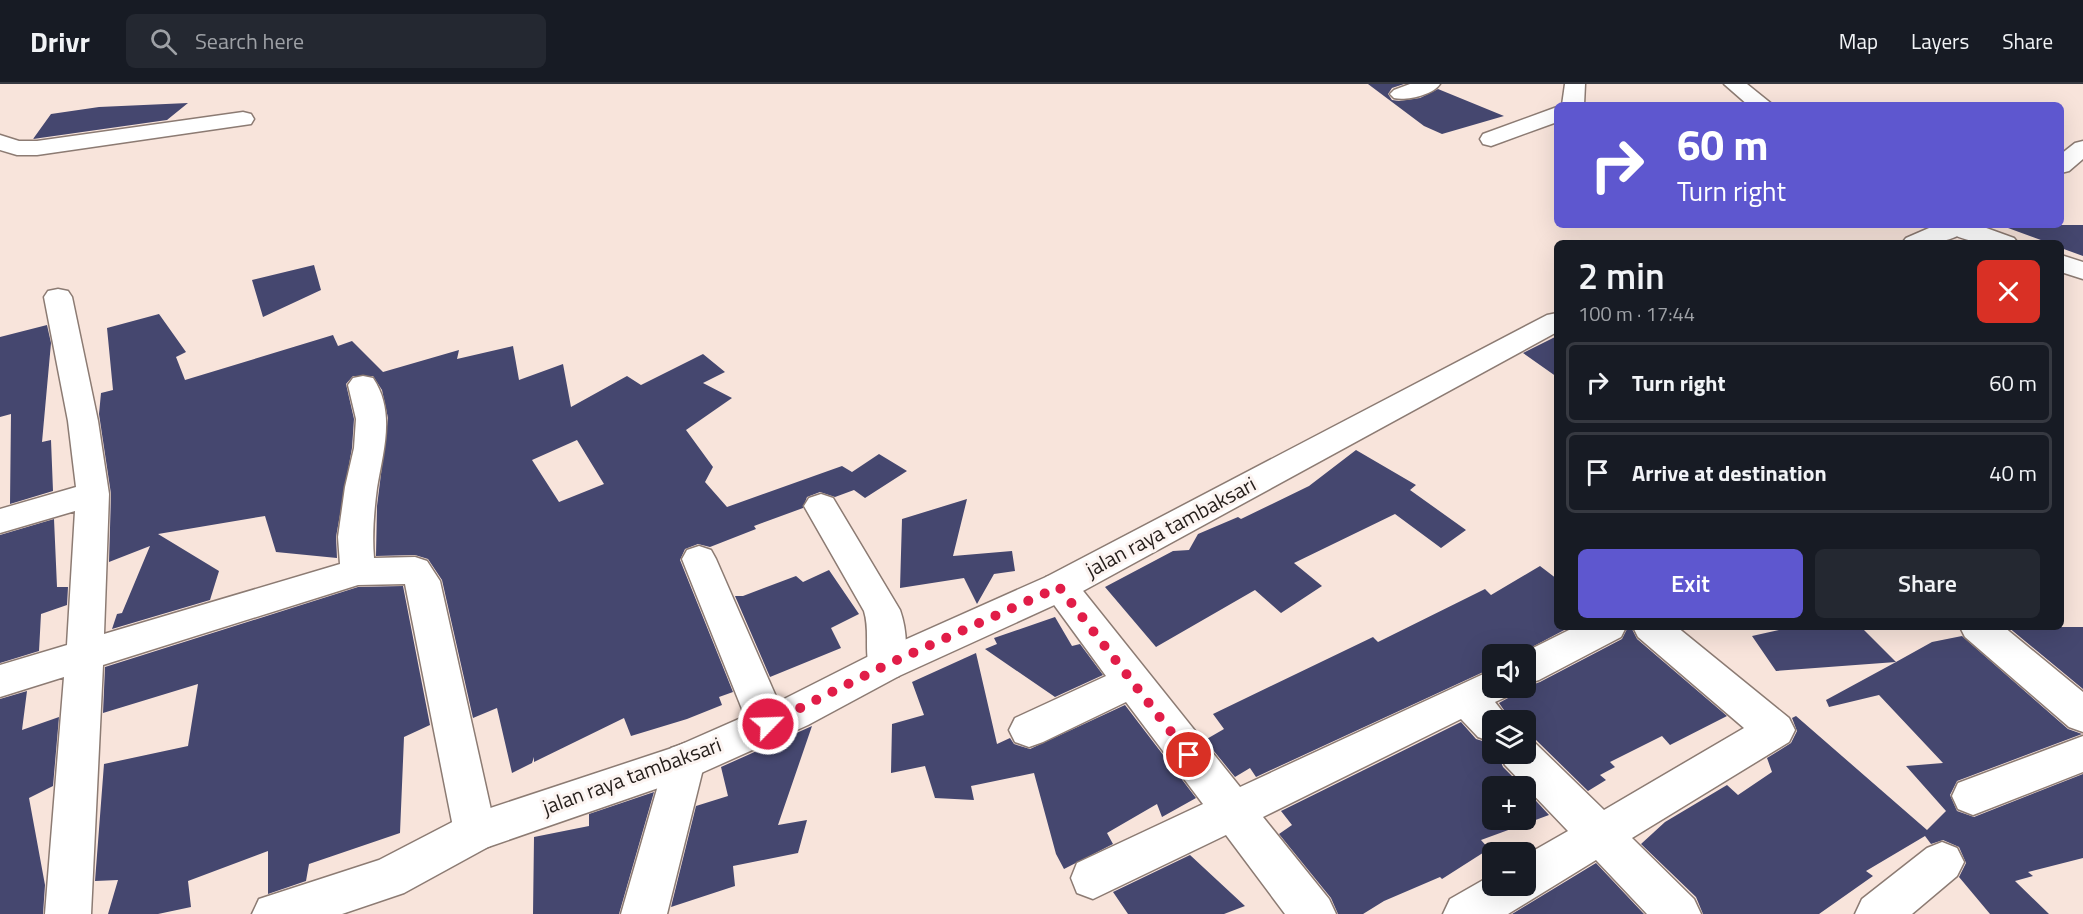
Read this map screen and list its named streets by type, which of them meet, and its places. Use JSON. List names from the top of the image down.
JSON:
{
  "streets": {
    "street": ["jalan raya tambaksari"]
  },
  "page": {
    "header": "Drivr",
    "search": "Search here",
    "nav": ["Map", "Layers", "Share"],
    "turn": ["60 m", "Turn right"],
    "heading": ["2 min", "100 m · 17:44"],
    "list": [
      {
        "name": "Turn right",
        "value": "60 m"
      },
      {
        "name": "Arrive at destination",
        "value": "40 m"
      }
    ],
    "buttons": ["Exit", "Share"],
    "map_buttons": ["+", "−"]
  }
}
